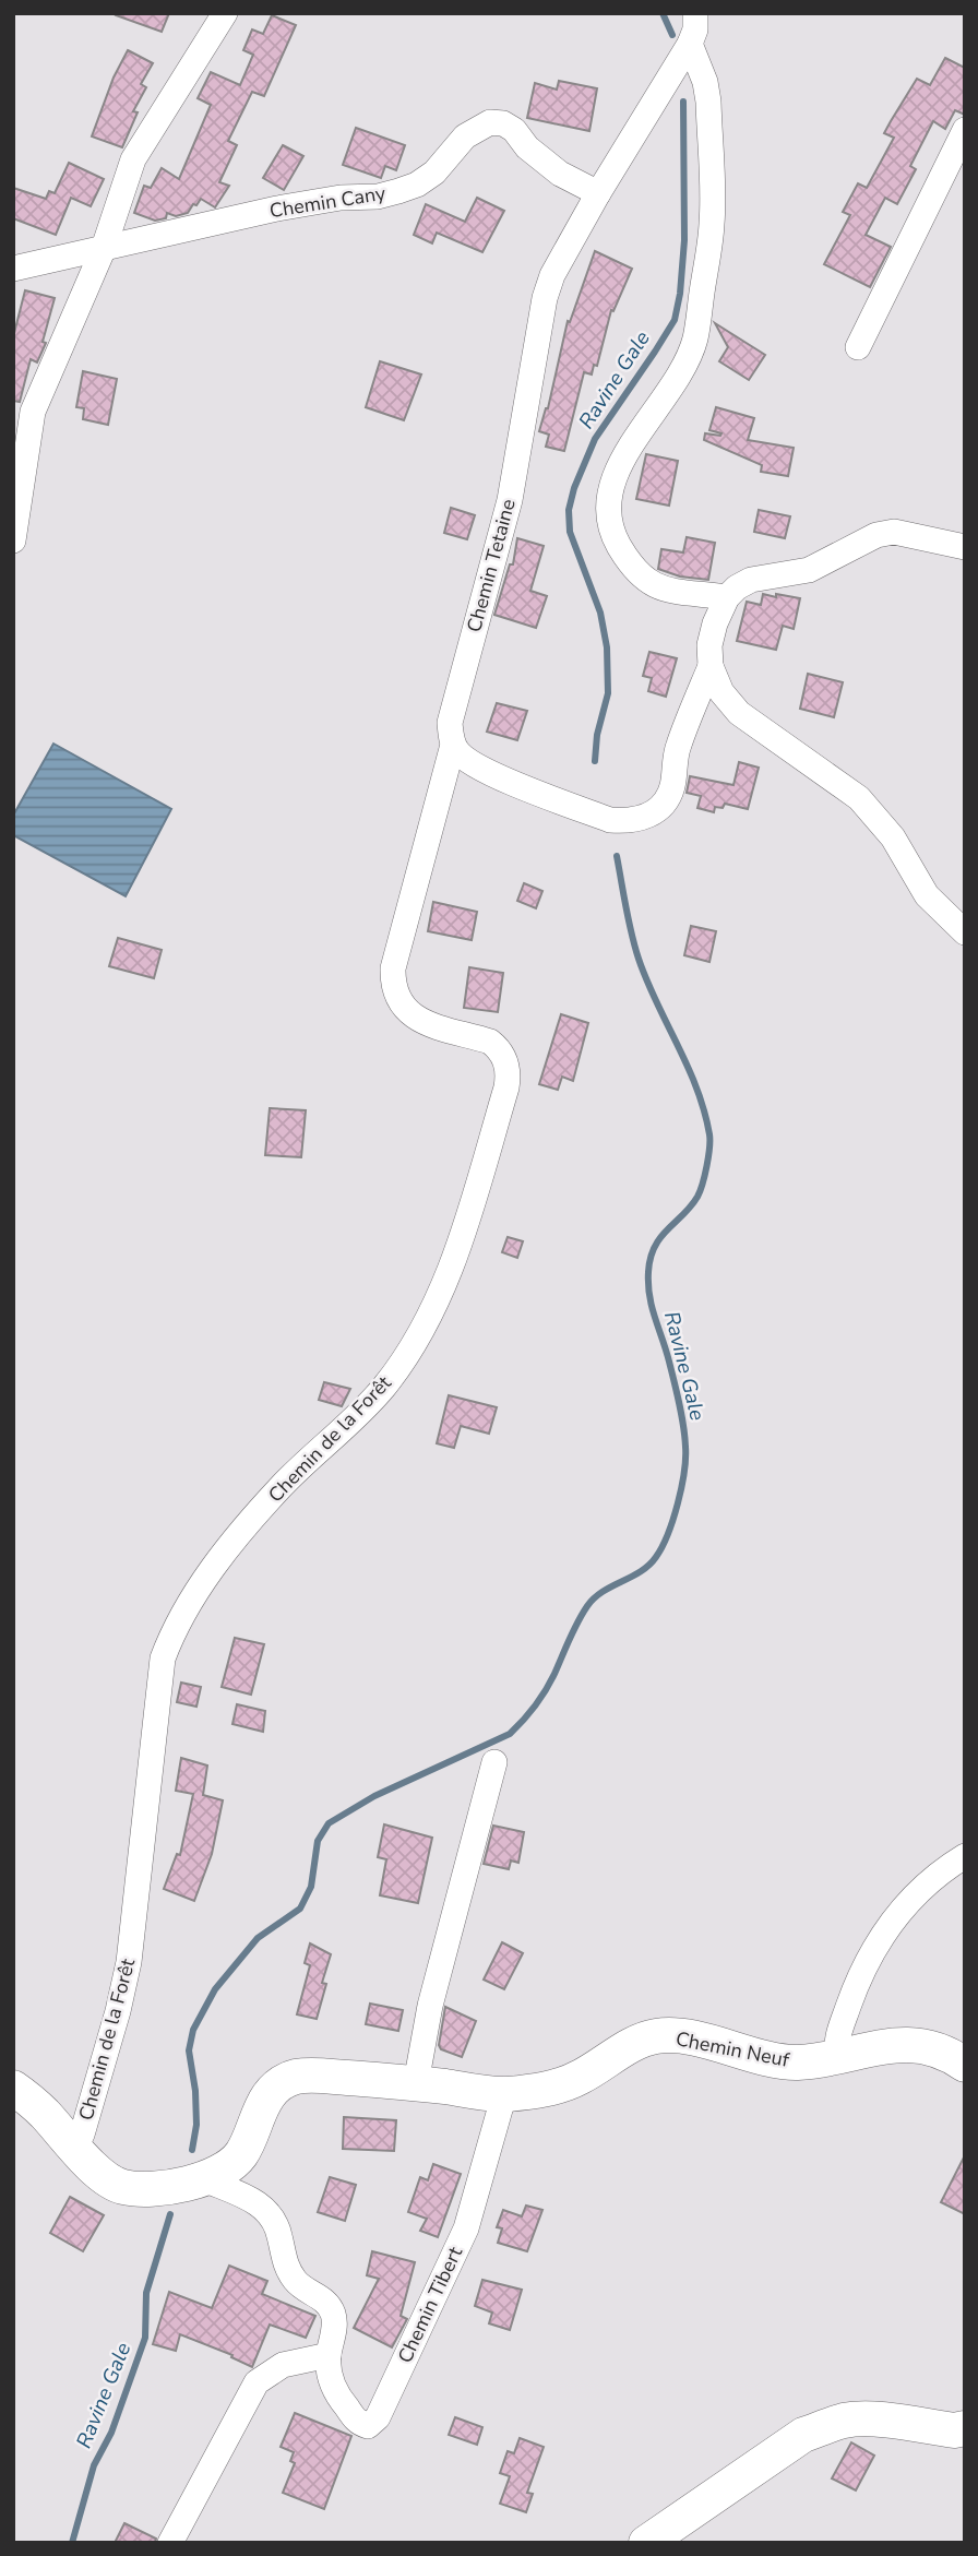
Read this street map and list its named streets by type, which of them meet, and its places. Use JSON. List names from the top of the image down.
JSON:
{
  "streets": {
    "main road": ["Chemin Neuf"],
    "street": [
      "Chemin Cany",
      "Chemin Tetaine",
      "Chemin de la Forêt",
      "Chemin Tibert"
    ]
  },
  "crossings": [
    ["Chemin Cany", "Chemin Tetaine"],
    ["Chemin Tetaine", "Chemin de la Forêt"],
    ["Chemin de la Forêt", "Chemin Neuf"],
    ["Chemin Neuf", "Chemin Tibert"]
  ],
  "water": ["Ravine Gale"]
}
